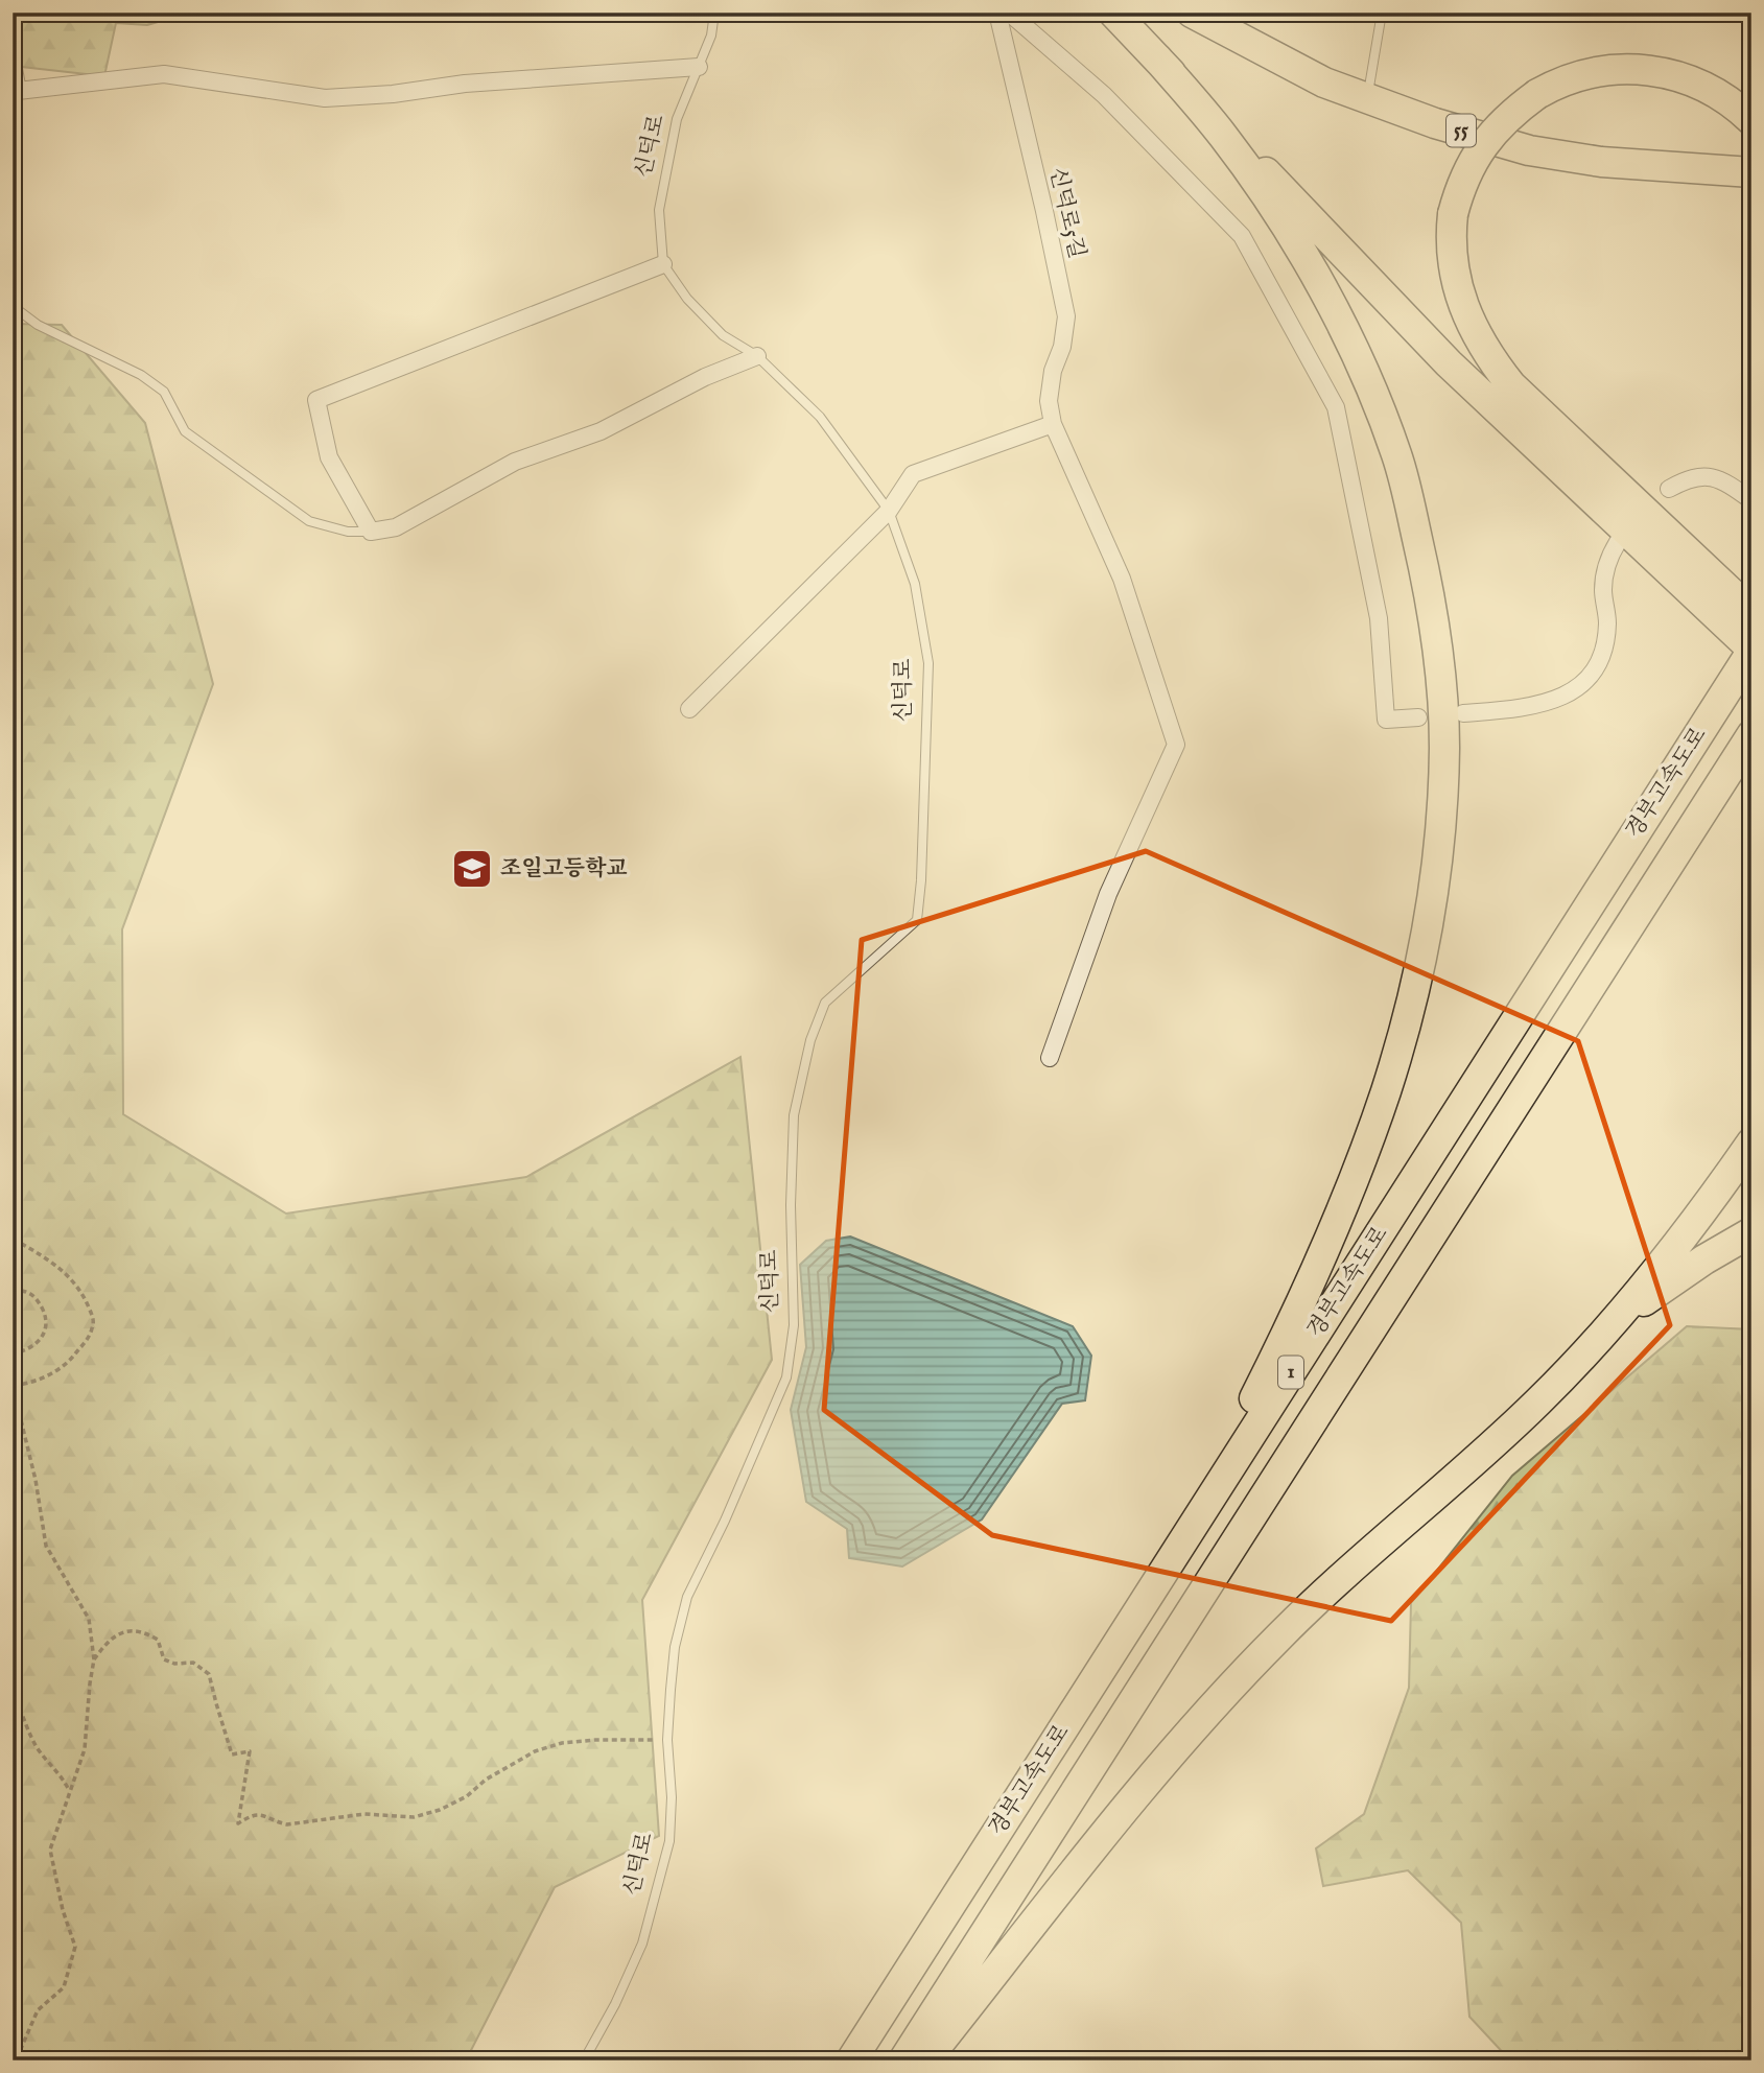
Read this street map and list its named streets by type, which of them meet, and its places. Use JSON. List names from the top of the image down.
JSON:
{
  "streets": {
    "highway": ["55", "경부고속도로", "1"],
    "street": ["신덕로5길"],
    "lane": ["신덕로"]
  },
  "places": {
    "school or university": ["조일고등학교"]
  }
}
